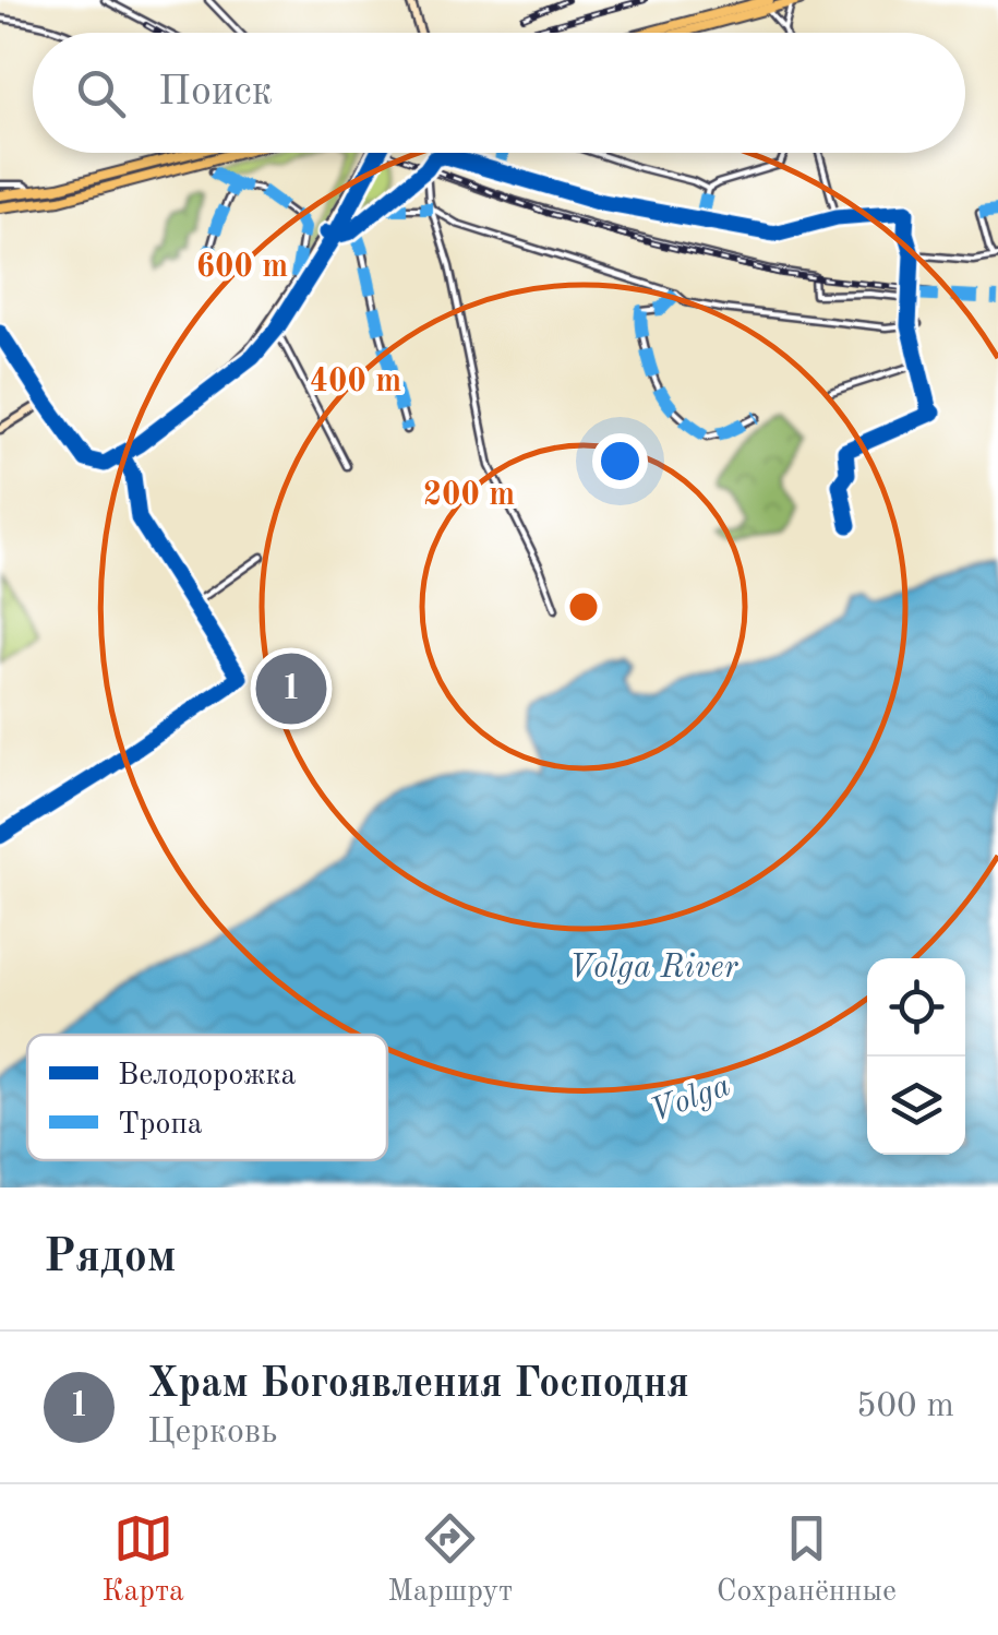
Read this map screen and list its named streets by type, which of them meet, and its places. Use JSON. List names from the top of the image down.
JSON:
{
  "water": ["Volga River", "Volga"],
  "legend": ["Велодорожка", "Тропа"],
  "page": {
    "search": "Поиск",
    "pins": "1",
    "heading": "Рядом",
    "list": [
      {
        "mark": "1",
        "name": "Храм Богоявления Господня",
        "note": "Церковь",
        "value": "500 m"
      }
    ],
    "nav": ["Карта", "Маршрут", "Сохранённые"]
  },
  "rings": ["600 m", "400 m", "200 m"]
}
